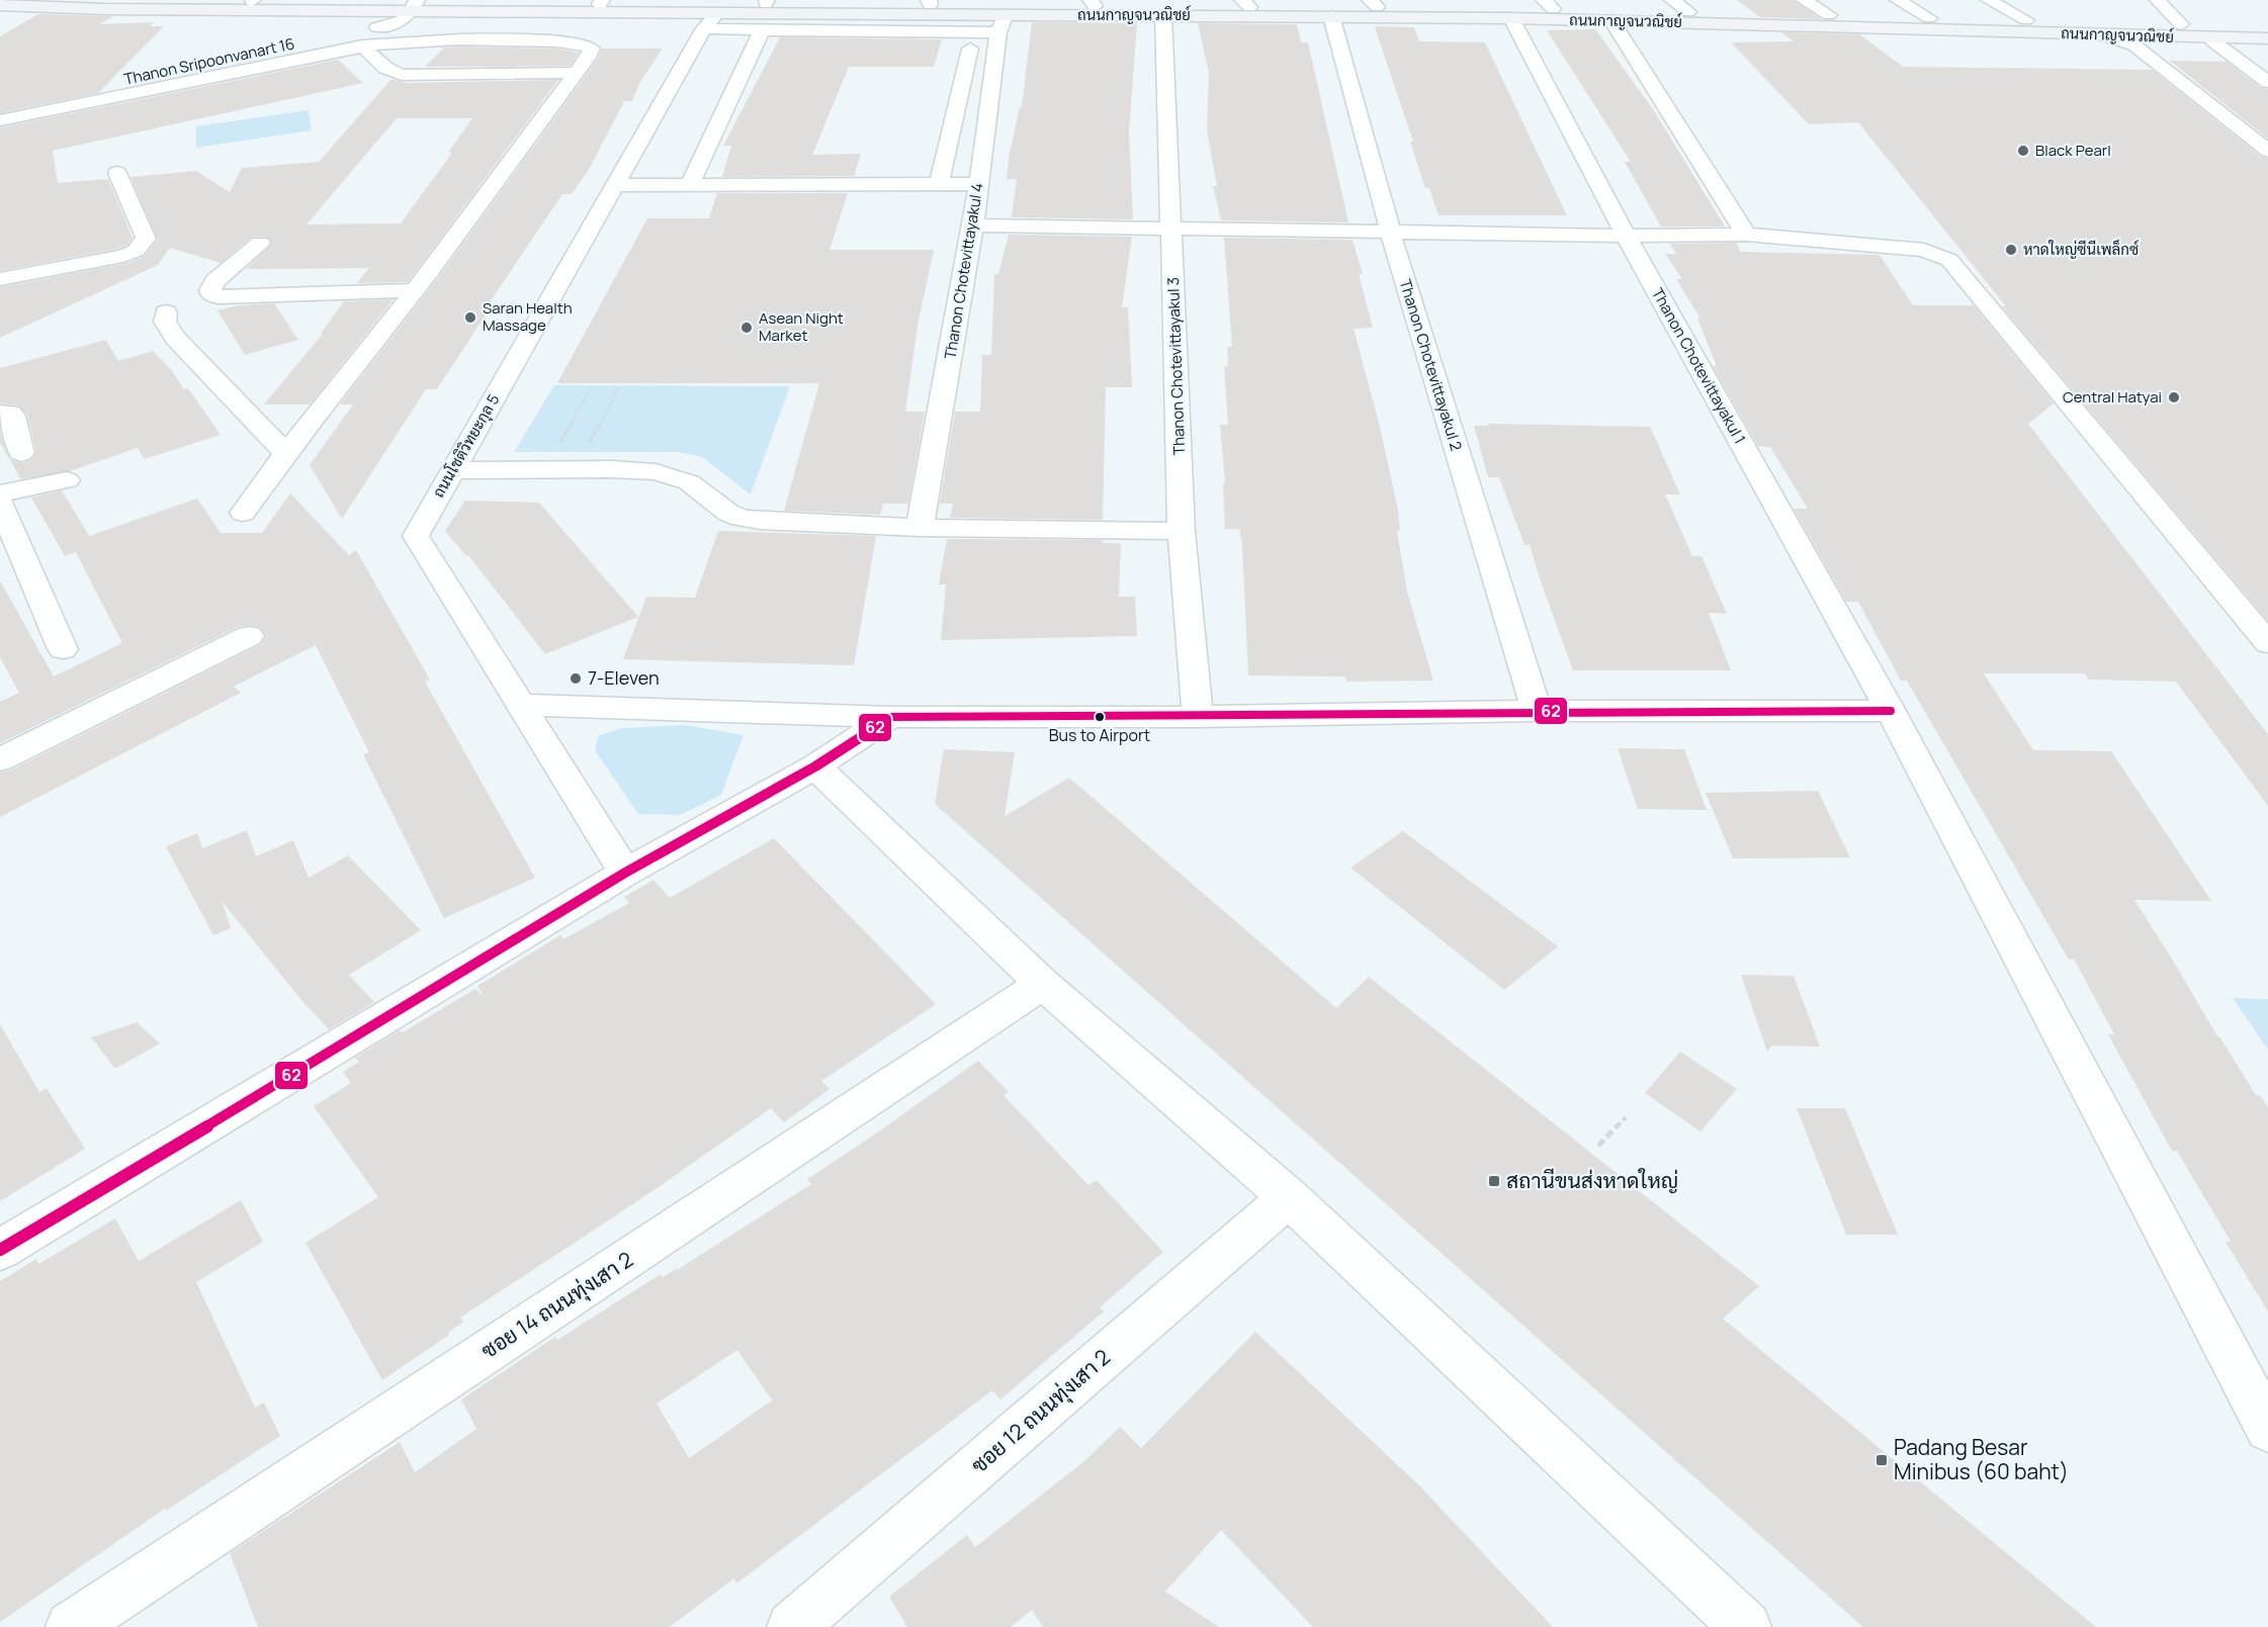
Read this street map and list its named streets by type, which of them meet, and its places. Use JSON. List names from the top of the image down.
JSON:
{
  "streets": {
    "main road": ["ถนนกาญจนวณิชย์"],
    "street": [
      "Thanon Sripoonvanart 16",
      "Thanon Chotevittayakul 4",
      "Thanon Chotevittayakul 2",
      "Thanon Chotevittayakul 3",
      "Thanon Chotevittayakul 1",
      "ถนนโชติวิทยะกุล 5",
      "ซอย 14 ถนนทุ่งเสา 2",
      "ซอย 12 ถนนทุ่งเสา 2"
    ]
  },
  "crossings": [
    ["ถนนกาญจนวณิชย์", "Thanon Chotevittayakul 4"],
    ["ถนนกาญจนวณิชย์", "Thanon Chotevittayakul 2"],
    ["ถนนกาญจนวณิชย์", "Thanon Chotevittayakul 3"],
    ["ถนนกาญจนวณิชย์", "Thanon Chotevittayakul 1"],
    ["ถนนกาญจนวณิชย์", "ถนนโชติวิทยะกุล 5"]
  ],
  "places": {
    "other": [
      "Black Pearl",
      "หาดใหญ่ซีนีเพล็กซ์",
      "Saran Health Massage",
      "Asean Night Market",
      "Central Hatyai",
      "7-Eleven",
      "Bus to Airport"
    ],
    "transit": ["สถานีขนส่งหาดใหญ่", "Padang Besar Minibus (60 baht)"]
  },
  "lines": ["transit line 62"]
}
